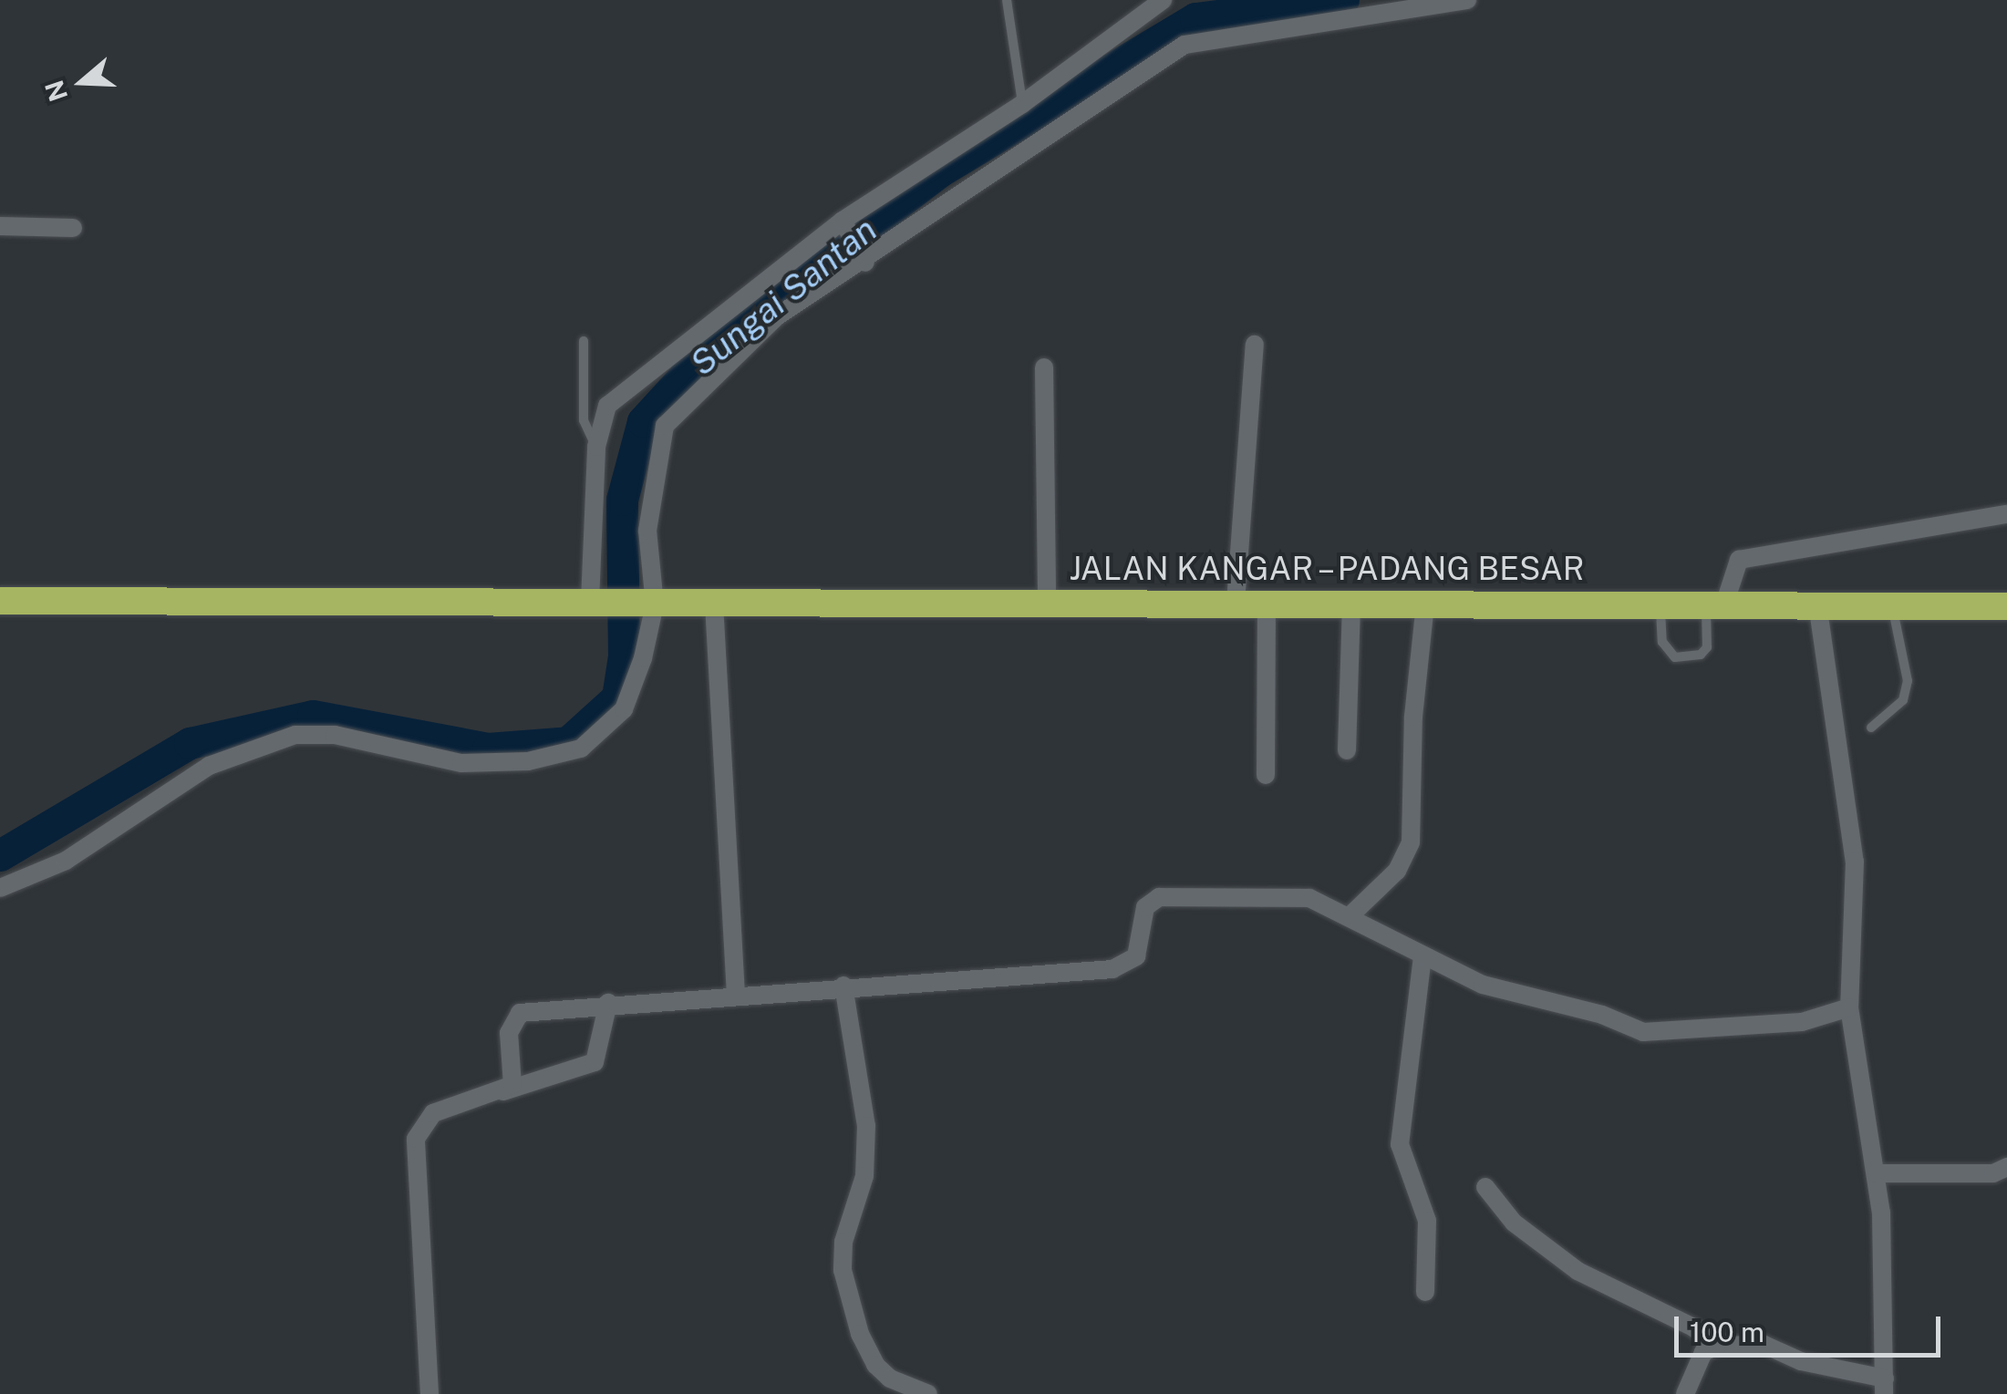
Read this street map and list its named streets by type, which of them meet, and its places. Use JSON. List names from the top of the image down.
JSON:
{
  "streets": {
    "highway": ["JALAN KANGAR – PADANG BESAR"]
  },
  "water": ["Sungai Santan"],
  "scale_bar": "100 m",
  "north": "left"
}
